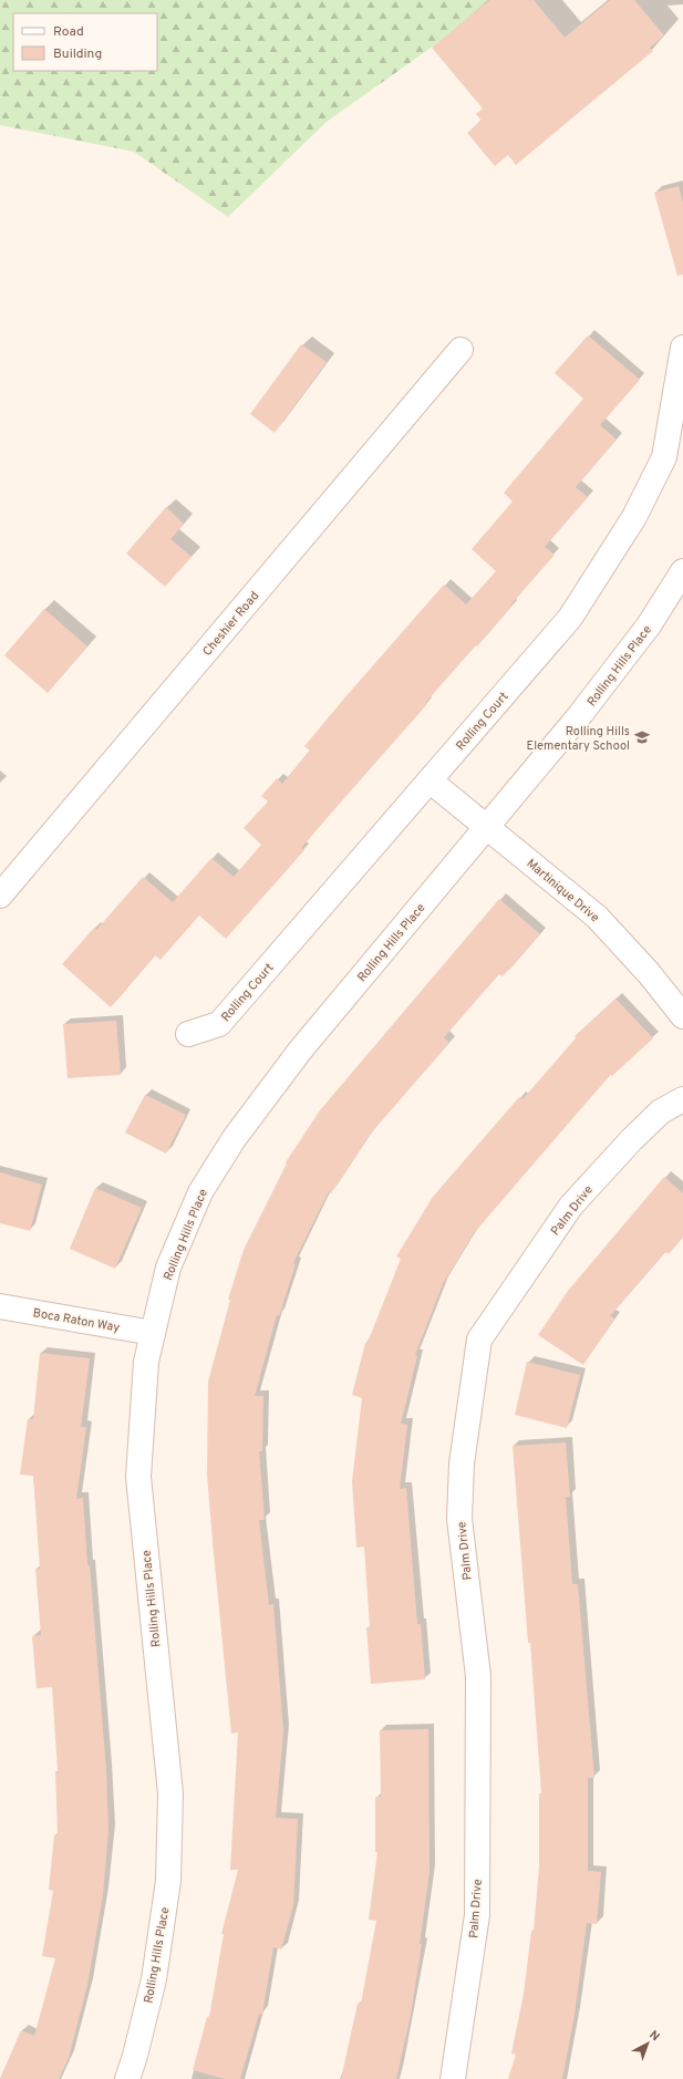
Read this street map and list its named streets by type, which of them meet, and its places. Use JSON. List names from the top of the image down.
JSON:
{
  "streets": {
    "street": [
      "Cheshier Road",
      "Rolling Hills Place",
      "Rolling Court",
      "Martinique Drive",
      "Palm Drive",
      "Boca Raton Way"
    ]
  },
  "crossings": [
    ["Rolling Hills Place", "Martinique Drive"],
    ["Rolling Hills Place", "Boca Raton Way"],
    ["Rolling Court", "Martinique Drive"]
  ],
  "places": {
    "school or university": ["Rolling Hills Elementary School"]
  },
  "legend": ["Road", "Building"],
  "north": "top right"
}
